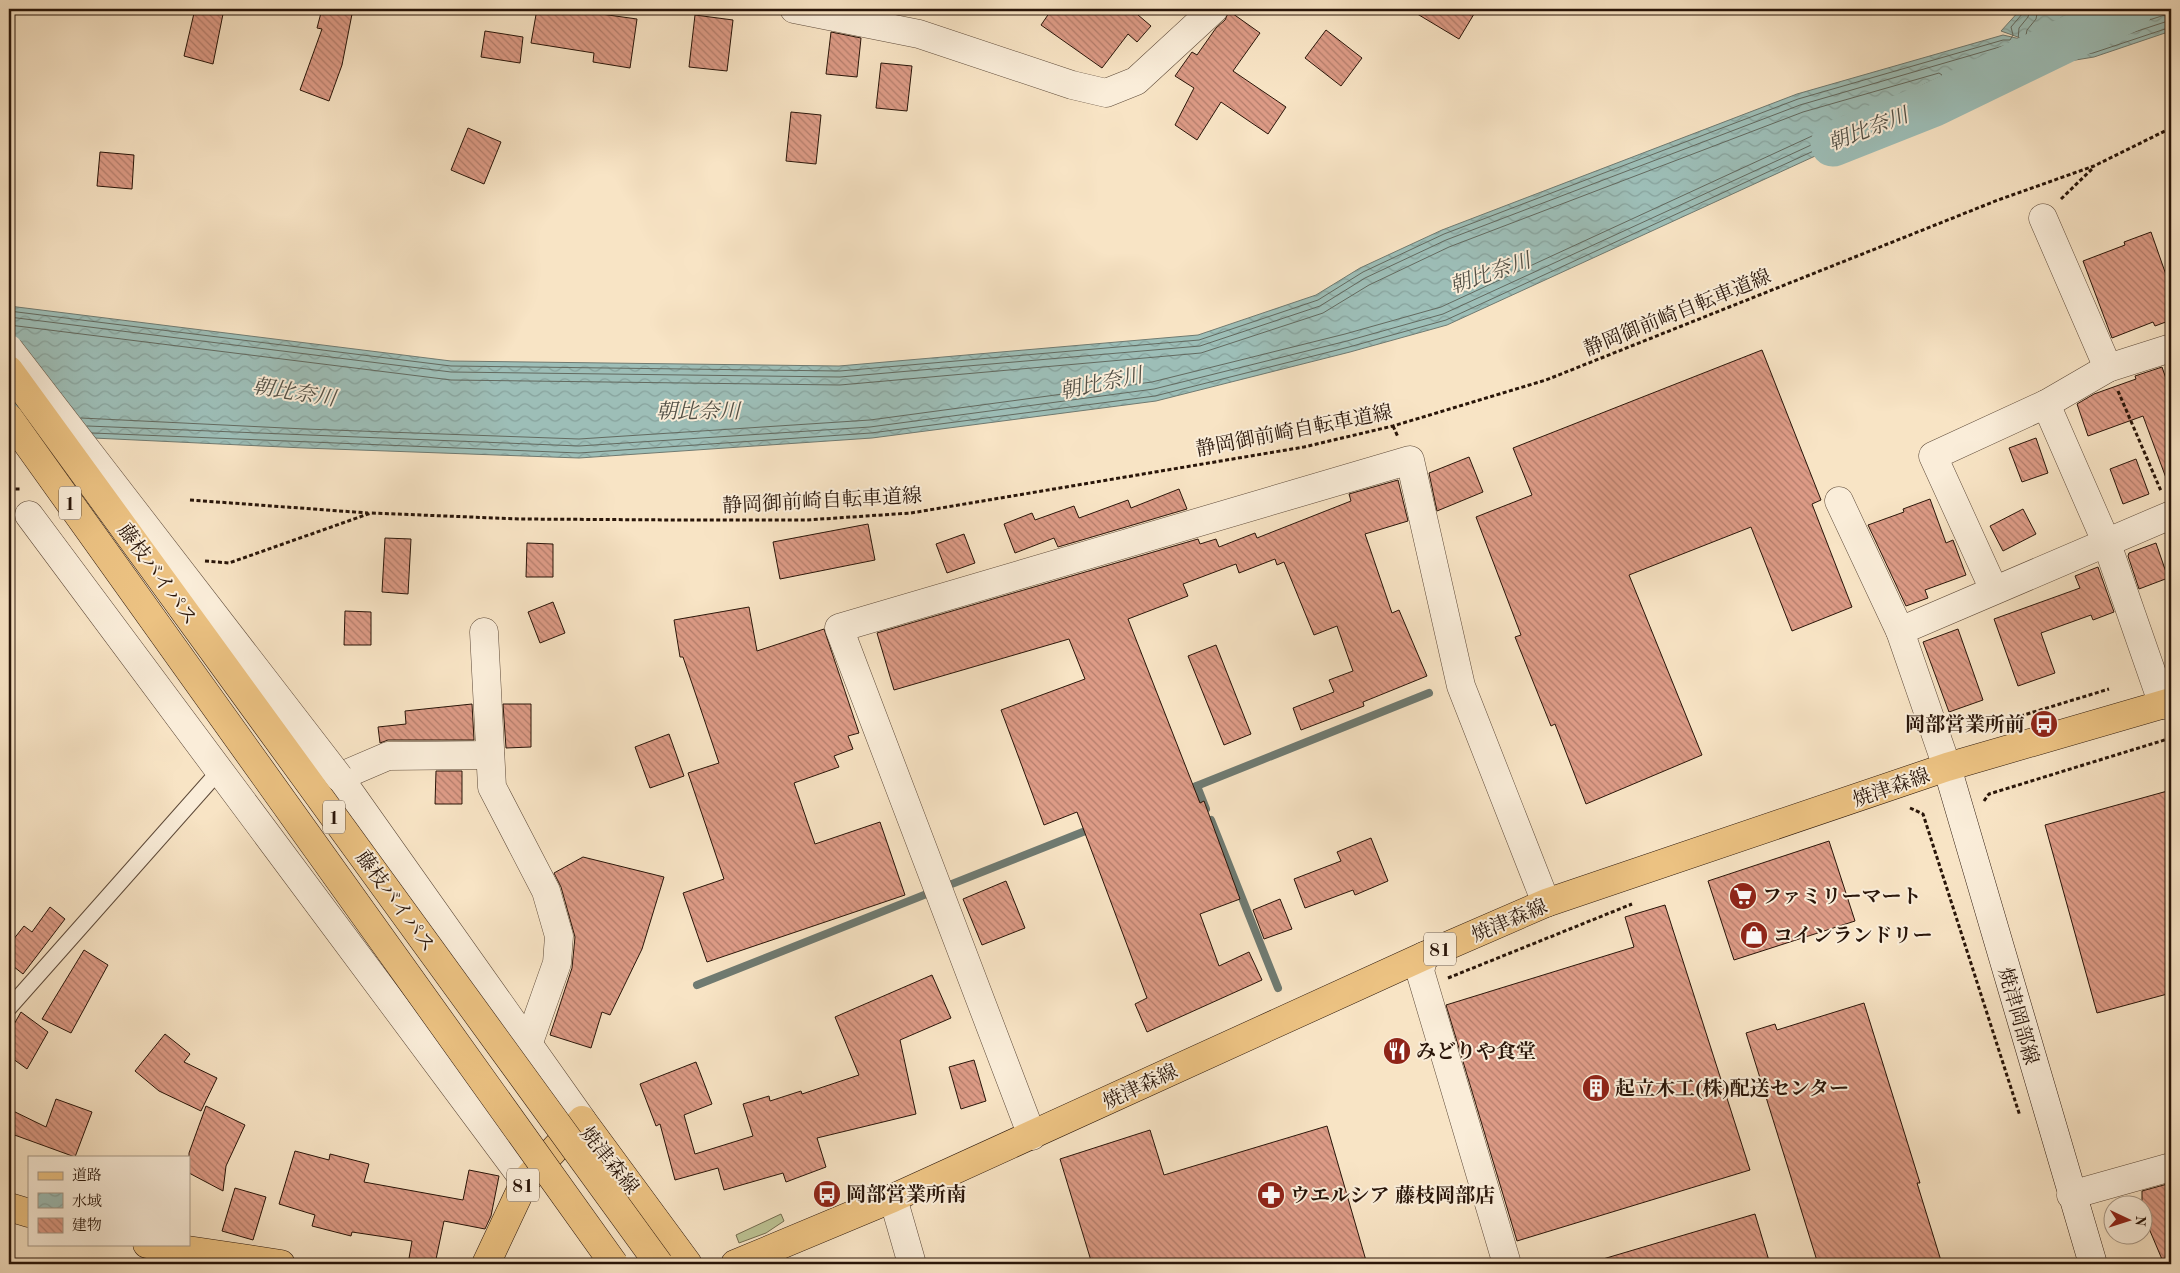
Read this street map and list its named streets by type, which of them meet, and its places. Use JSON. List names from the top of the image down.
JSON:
{
  "streets": {
    "main road": [
      "1",
      "藤枝バイパス",
      "焼津森線",
      "81"
    ],
    "street": ["焼津岡部線"],
    "path": ["静岡御前崎自転車道線"]
  },
  "crossings": [
    ["焼津森線", "焼津岡部線"]
  ],
  "water": ["朝比奈川"],
  "places": {
    "bus stop": ["岡部営業所前", "岡部営業所南"],
    "supermarket": ["ファミリーマート"],
    "shop": ["コインランドリー"],
    "restaurant": ["みどりや食堂"],
    "building": ["起立木工(株)配送センター"],
    "pharmacy": ["ウエルシア 藤枝岡部店"]
  },
  "legend": ["道路", "水域", "建物"],
  "north": "right"
}
